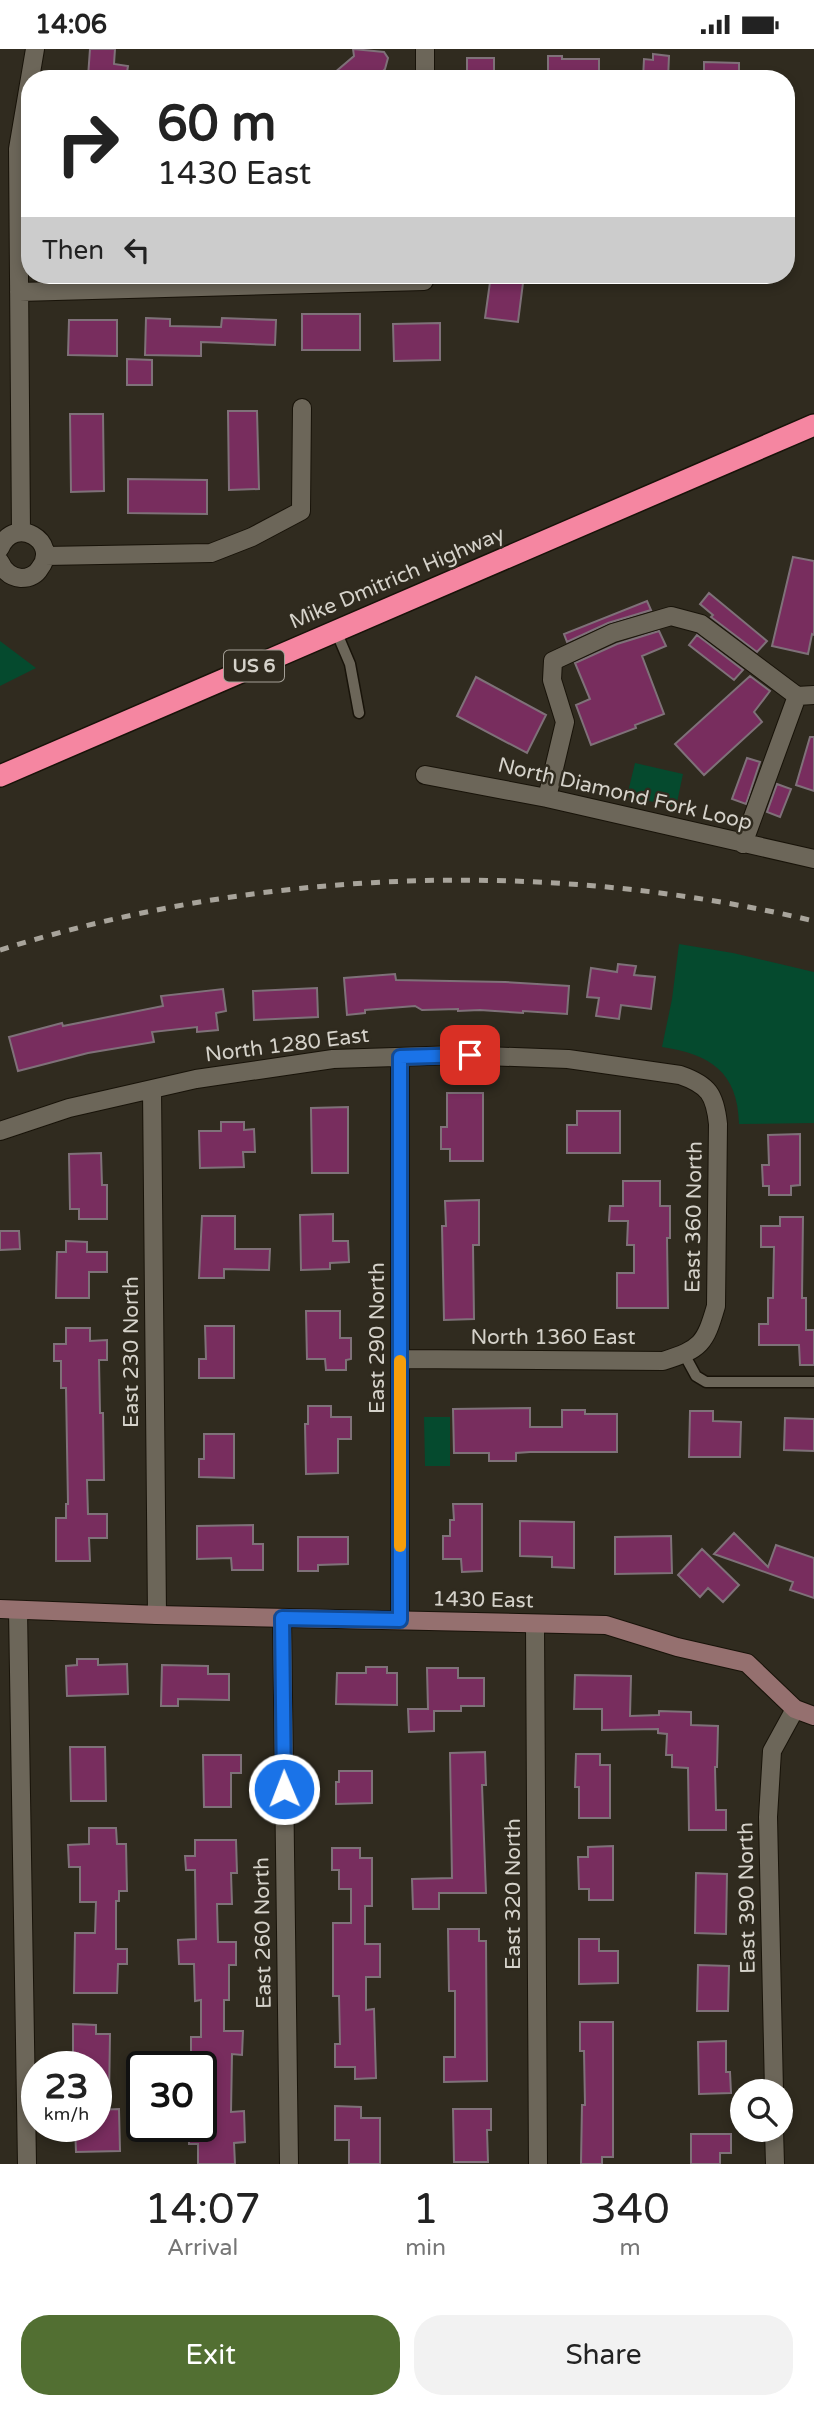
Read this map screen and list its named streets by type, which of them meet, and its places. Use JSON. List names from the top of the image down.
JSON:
{
  "streets": {
    "highway": ["Mike Dmitrich Highway", "US 6"],
    "street": [
      "North Diamond Fork Loop",
      "North 1280 East",
      "East 360 North",
      "North 1360 East",
      "East 290 North",
      "East 230 North",
      "1430 East",
      "East 320 North",
      "East 390 North",
      "East 260 North"
    ]
  },
  "crossings": [
    ["North 1280 East", "East 360 North"],
    ["North 1280 East", "East 290 North"],
    ["North 1280 East", "East 230 North"],
    ["East 360 North", "North 1360 East"],
    ["North 1360 East", "East 290 North"],
    ["East 290 North", "1430 East"],
    ["East 230 North", "1430 East"],
    ["1430 East", "East 320 North"],
    ["1430 East", "East 390 North"],
    ["1430 East", "East 260 North"]
  ],
  "page": {
    "status": "14:06",
    "turn": ["60 m", "1430 East"],
    "then": "Then",
    "speed": "23 km/h",
    "limit": "30",
    "eta": [
      "14:07",
      "Arrival",
      "1",
      "min",
      "340",
      "m"
    ],
    "buttons": ["Exit", "Share"]
  }
}
